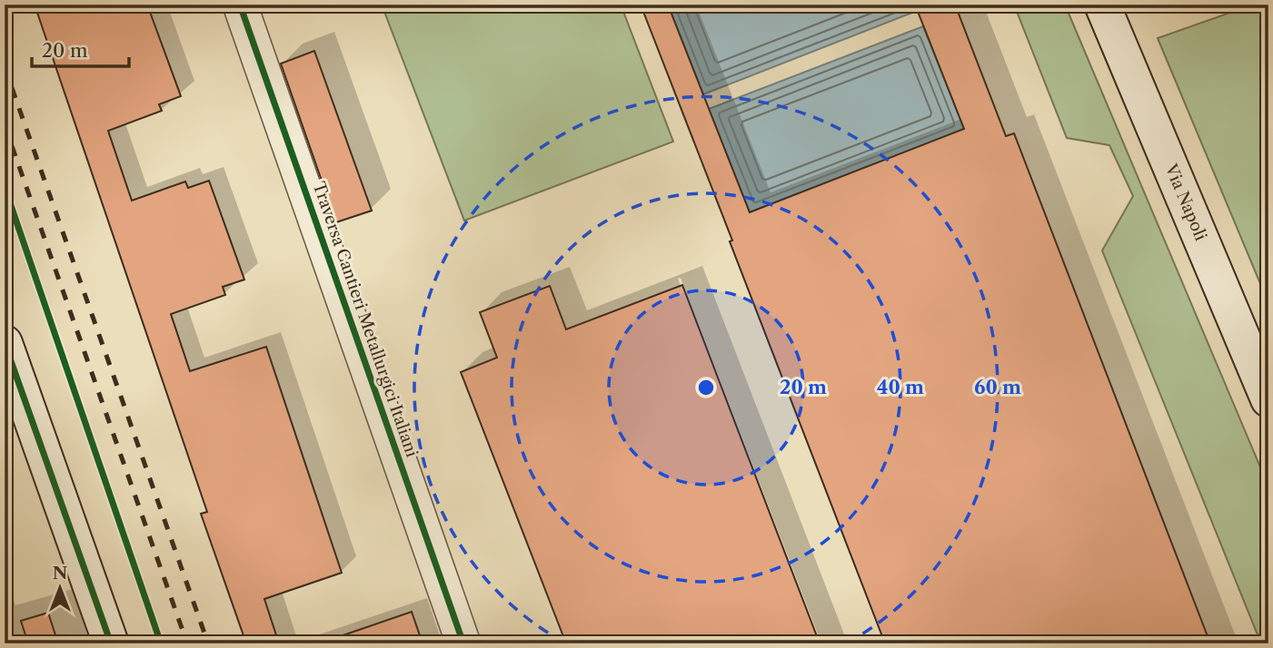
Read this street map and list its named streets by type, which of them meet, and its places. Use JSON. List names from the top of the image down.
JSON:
{
  "streets": {
    "street": ["Via Napoli", "Traversa Cantieri Metallurgici Italiani"]
  },
  "scale_bar": "20 m",
  "north": "top",
  "rings": ["20 m", "40 m", "60 m"]
}
